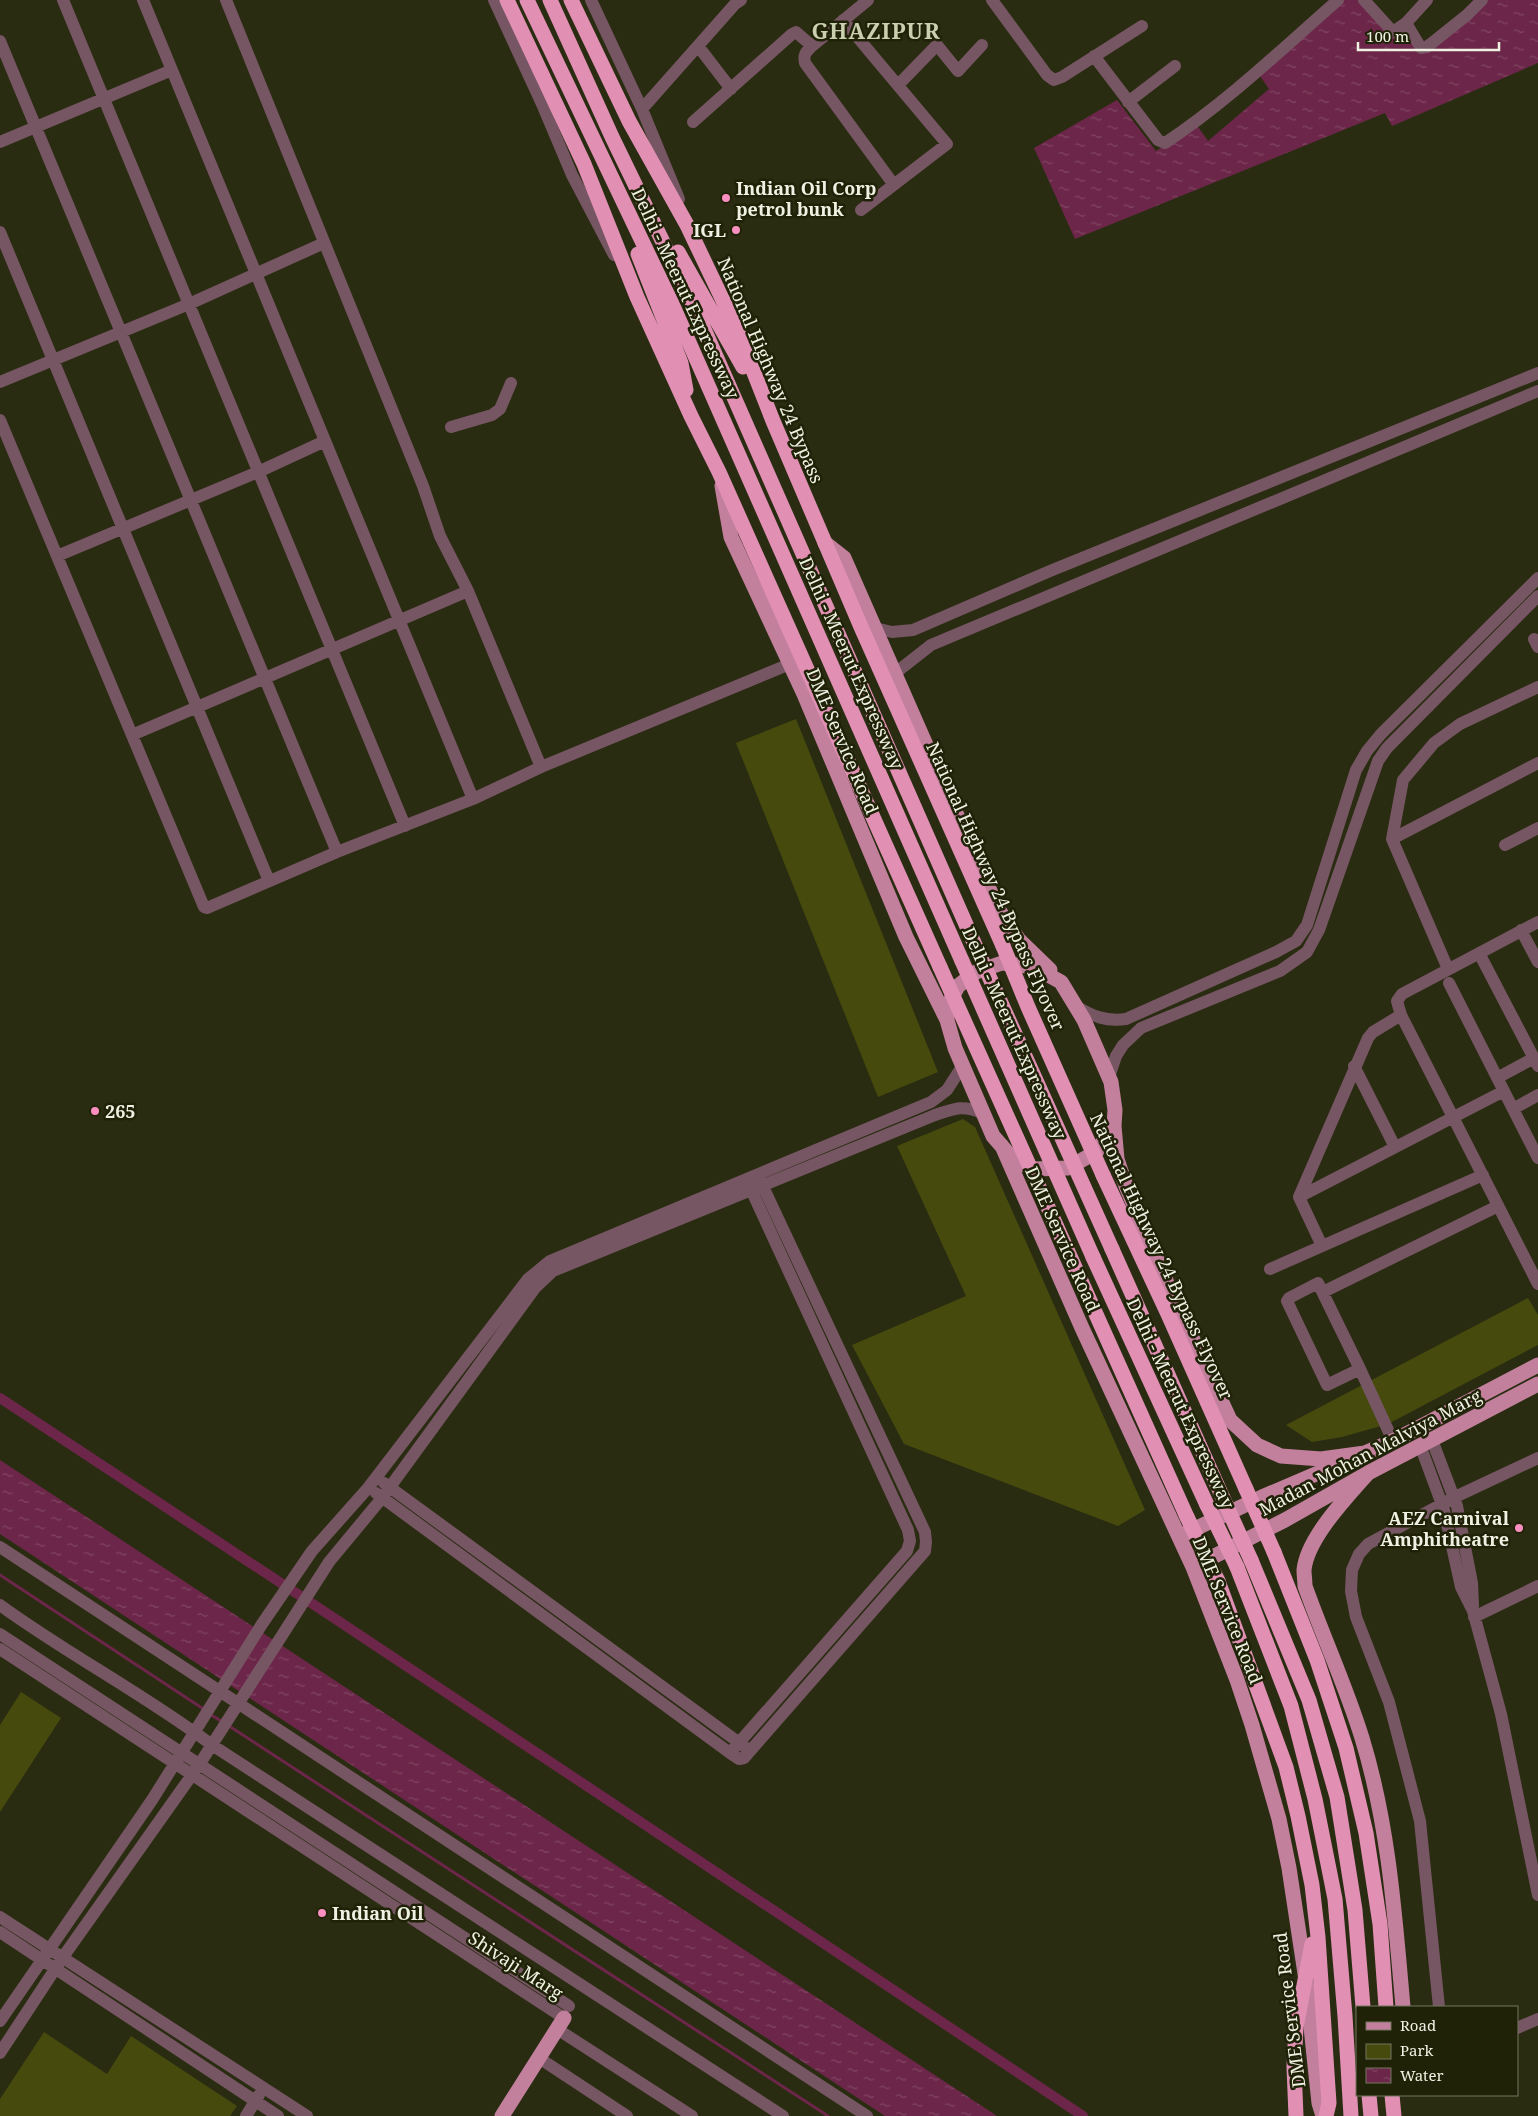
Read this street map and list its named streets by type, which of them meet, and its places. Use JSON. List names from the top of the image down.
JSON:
{
  "streets": {
    "highway": ["Delhi - Meerut Expressway", "National Highway 24 Bypass", "National Highway 24 Bypass Flyover"],
    "main road": ["DME Service Road", "Madan Mohan Malviya Marg", "Shivaji Marg"]
  },
  "crossings": [
    ["National Highway 24 Bypass", "National Highway 24 Bypass Flyover"],
    ["DME Service Road", "Madan Mohan Malviya Marg"]
  ],
  "districts": ["GHAZIPUR"],
  "places": [
    "Indian Oil Corp petrol bunk",
    "IGL",
    "265",
    "AEZ Carnival Amphitheatre",
    "Indian Oil"
  ],
  "legend": ["Road", "Park", "Water"],
  "scale_bar": "100 m"
}
